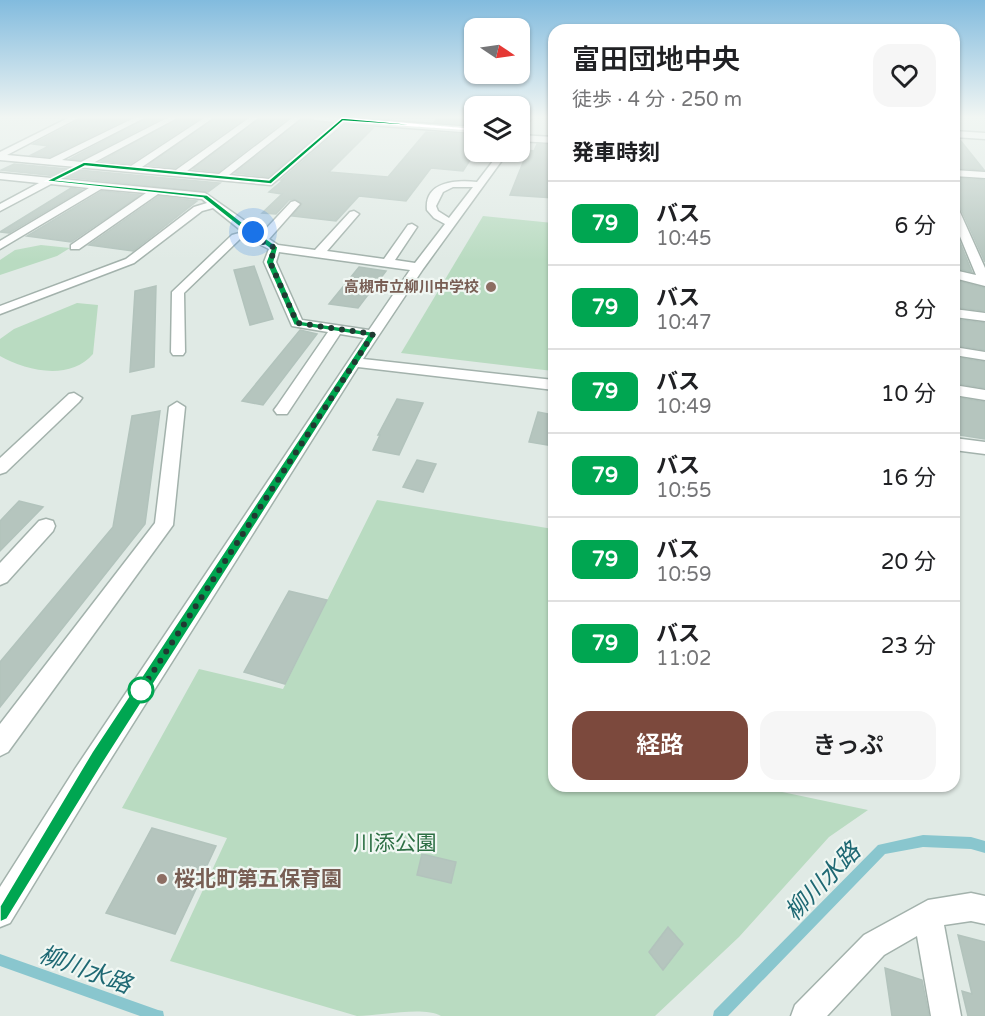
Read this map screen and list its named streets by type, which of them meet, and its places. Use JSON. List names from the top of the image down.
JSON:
{
  "water": ["柳川水路"],
  "parks": ["川添公園"],
  "places": ["高槻市立柳川中学校", "桜北町第五保育園"],
  "lines": ["bus line 79"],
  "north": "right",
  "page": {
    "heading": [
      ["富田団地中央", "徒歩 · 4 分 · 250 m"],
      "発車時刻"
    ],
    "list": [
      {
        "mark": "79",
        "name": "バス",
        "note": "10:45",
        "value": "6 分"
      },
      {
        "mark": "79",
        "name": "バス",
        "note": "10:47",
        "value": "8 分"
      },
      {
        "mark": "79",
        "name": "バス",
        "note": "10:49",
        "value": "10 分"
      },
      {
        "mark": "79",
        "name": "バス",
        "note": "10:55",
        "value": "16 分"
      },
      {
        "mark": "79",
        "name": "バス",
        "note": "10:59",
        "value": "20 分"
      },
      {
        "mark": "79",
        "name": "バス",
        "note": "11:02",
        "value": "23 分"
      }
    ],
    "buttons": ["経路", "きっぷ"]
  }
}
